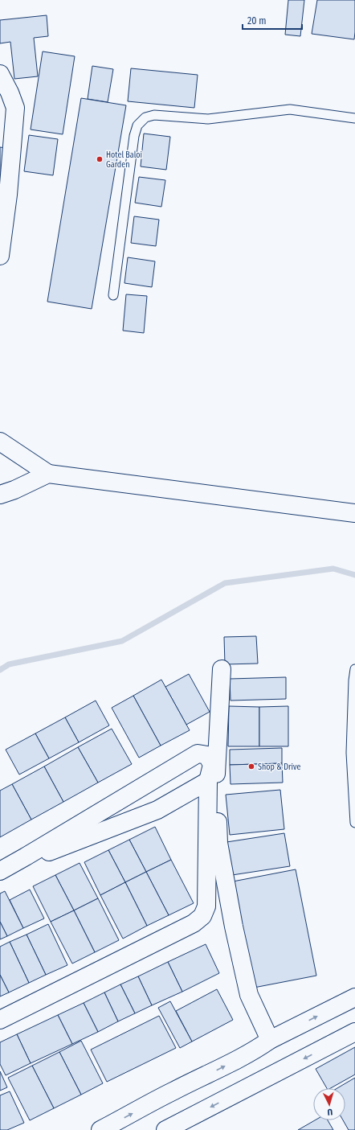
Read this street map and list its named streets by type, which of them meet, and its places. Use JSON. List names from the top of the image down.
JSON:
{
  "places": ["Hotel Baloi Garden", "Shop & Drive"],
  "scale_bar": "20 m",
  "north": "bottom"
}
